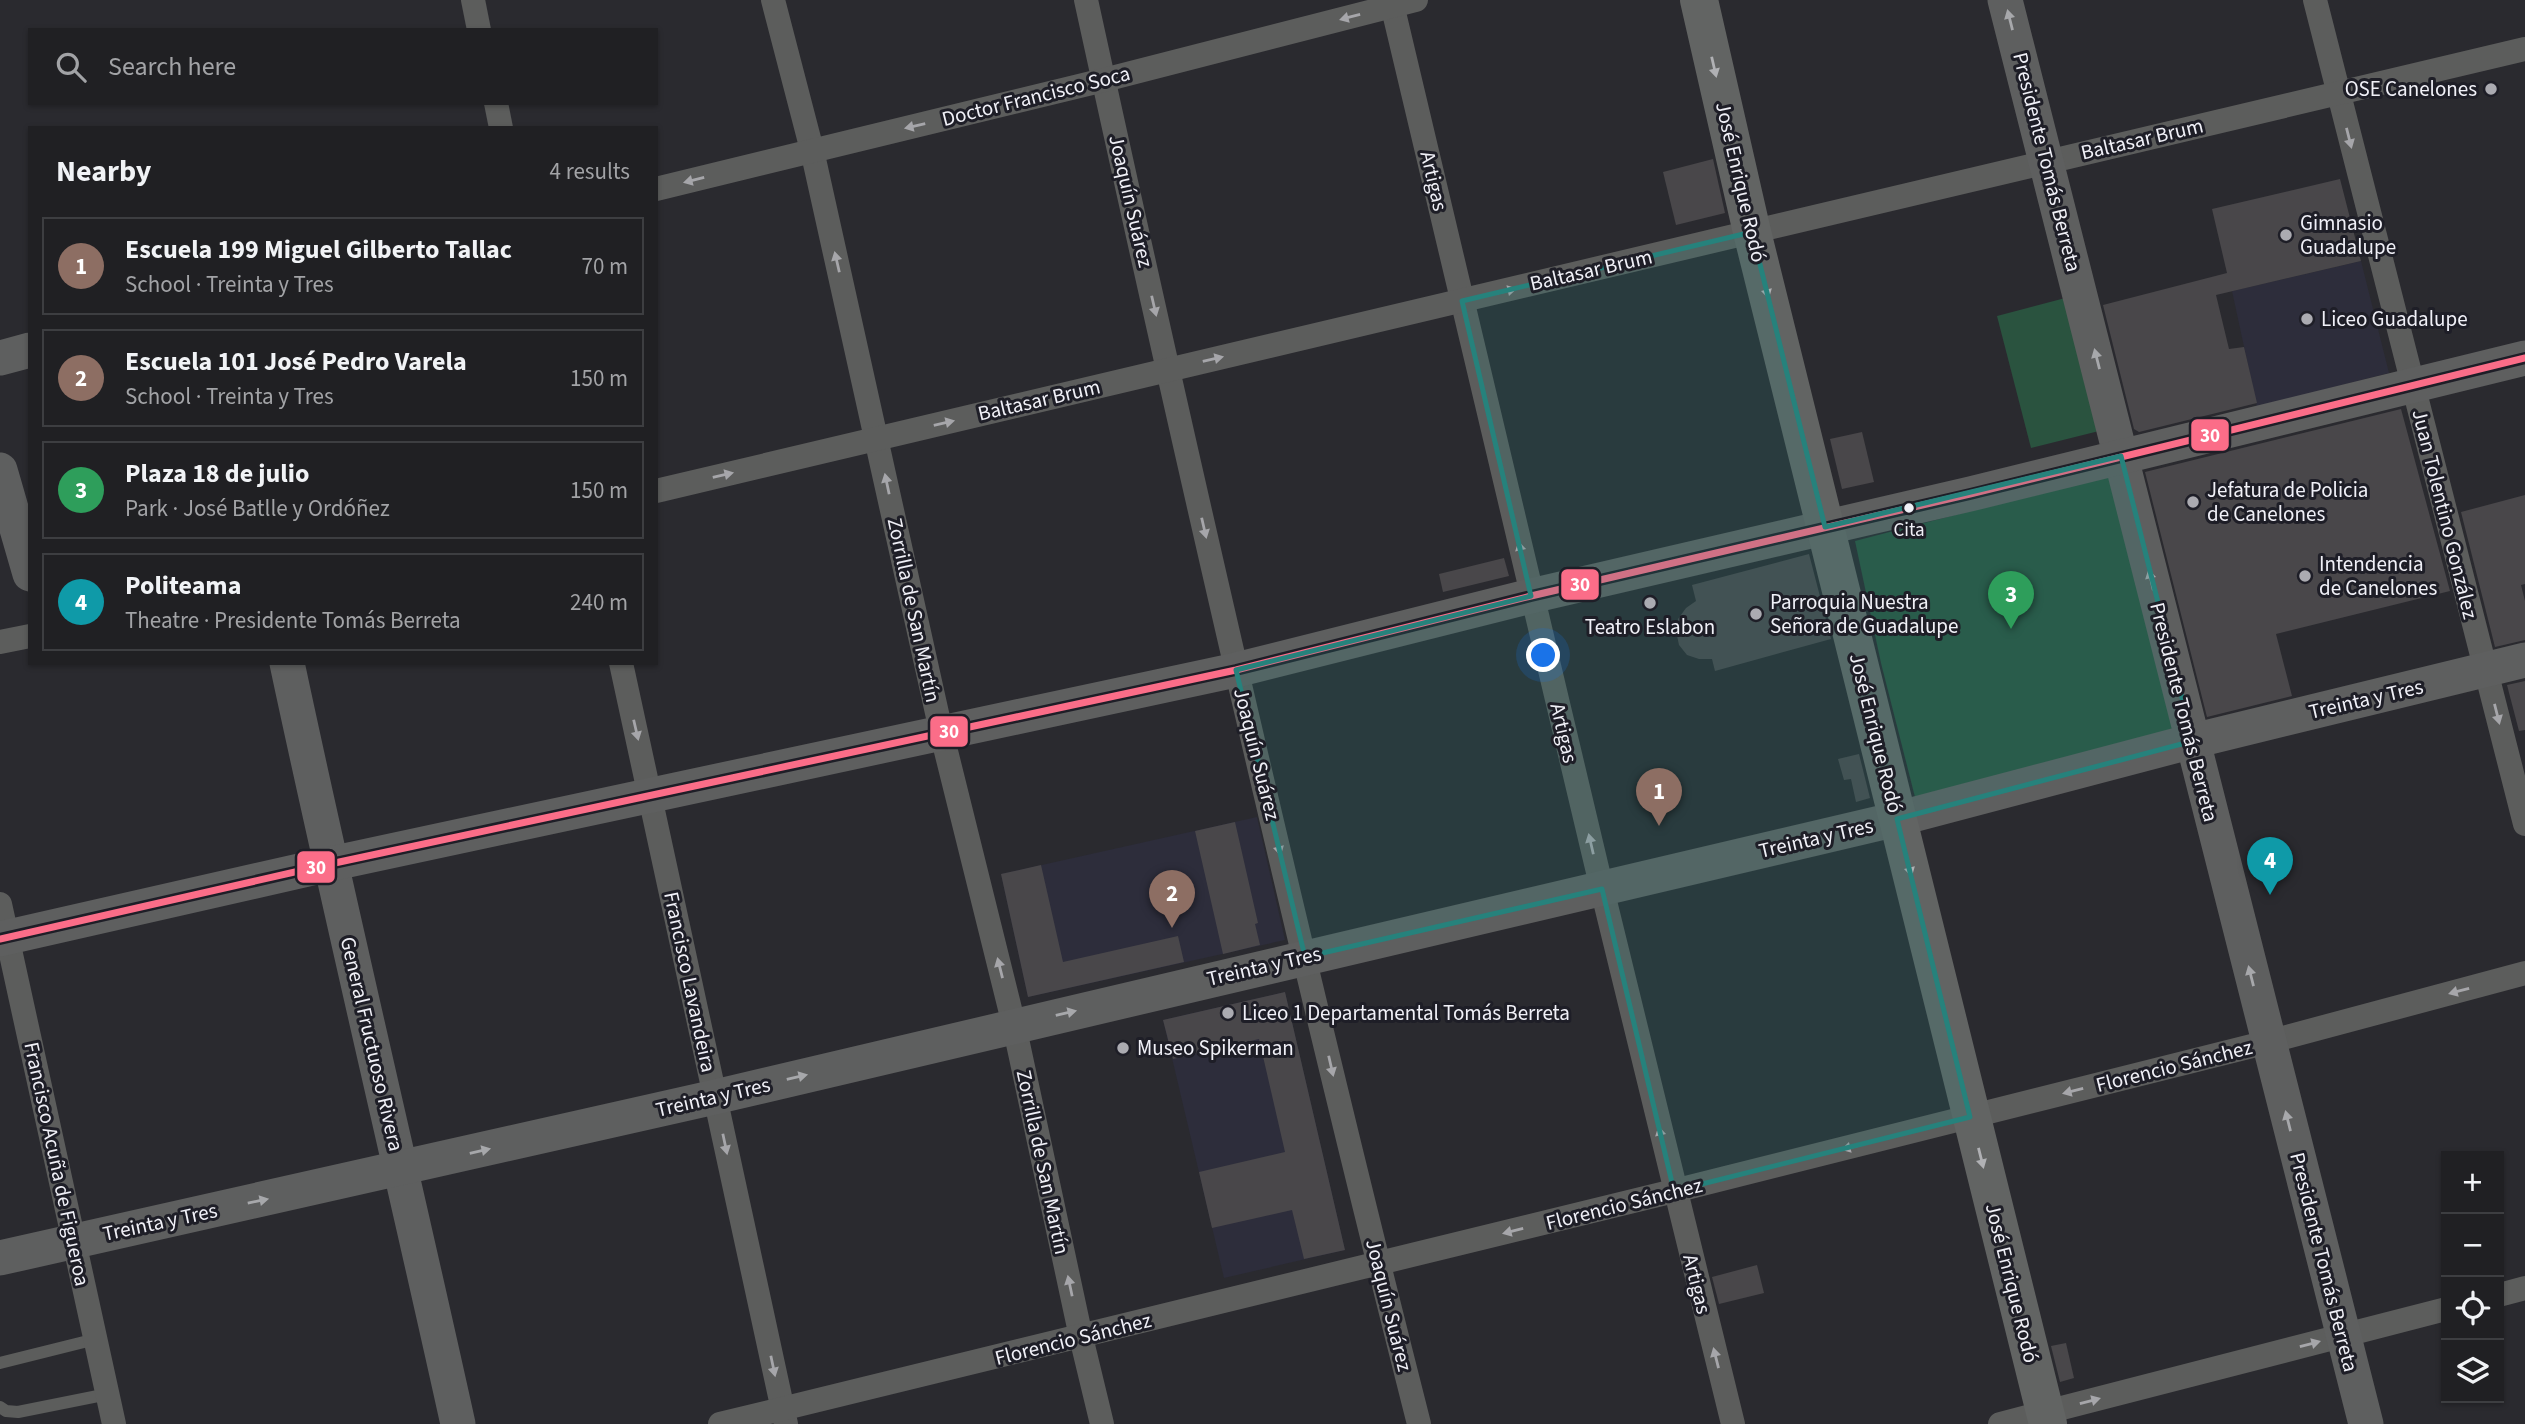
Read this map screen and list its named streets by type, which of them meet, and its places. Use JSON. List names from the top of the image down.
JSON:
{
  "streets": {
    "highway": ["José Enrique Rodó"],
    "street": [
      "Doctor Francisco Soca",
      "Baltasar Brum",
      "Presidente Tomás Berreta",
      "Artigas",
      "Joaquín Suárez",
      "Juan Tolentino González",
      "Zorrilla de San Martín",
      "Treinta y Tres",
      "Francisco Lavandeira",
      "General Fructuoso Rivera",
      "Florencio Sánchez",
      "Francisco Acuña de Figueroa"
    ]
  },
  "crossings": [
    ["Doctor Francisco Soca", "Artigas"],
    ["Doctor Francisco Soca", "Joaquín Suárez"],
    ["Doctor Francisco Soca", "Zorrilla de San Martín"],
    ["Baltasar Brum", "Presidente Tomás Berreta"],
    ["Baltasar Brum", "Artigas"],
    ["Baltasar Brum", "José Enrique Rodó"],
    ["Baltasar Brum", "Joaquín Suárez"],
    ["Baltasar Brum", "Juan Tolentino González"],
    ["Baltasar Brum", "Zorrilla de San Martín"],
    ["Presidente Tomás Berreta", "Treinta y Tres"],
    ["Presidente Tomás Berreta", "Florencio Sánchez"],
    ["Artigas", "Treinta y Tres"],
    ["Artigas", "Florencio Sánchez"],
    ["José Enrique Rodó", "Treinta y Tres"],
    ["José Enrique Rodó", "Florencio Sánchez"],
    ["Joaquín Suárez", "Treinta y Tres"],
    ["Joaquín Suárez", "Florencio Sánchez"],
    ["Juan Tolentino González", "Treinta y Tres"],
    ["Zorrilla de San Martín", "Treinta y Tres"],
    ["Zorrilla de San Martín", "Florencio Sánchez"],
    ["Treinta y Tres", "Francisco Lavandeira"],
    ["Treinta y Tres", "General Fructuoso Rivera"],
    ["Treinta y Tres", "Francisco Acuña de Figueroa"],
    ["Francisco Lavandeira", "Florencio Sánchez"]
  ],
  "one_way": [
    "Doctor Francisco Soca",
    "Baltasar Brum",
    "Presidente Tomás Berreta",
    "Artigas",
    "José Enrique Rodó",
    "Joaquín Suárez",
    "Juan Tolentino González",
    "Zorrilla de San Martín",
    "Francisco Lavandeira",
    "Florencio Sánchez"
  ],
  "places": [
    "OSE Canelones",
    "Gimnasio Guadalupe",
    "Liceo Guadalupe",
    "Jefatura de Policia de Canelones",
    "Cita",
    "Intendencia de Canelones",
    "Teatro Eslabon",
    "Parroquia Nuestra Señora de Guadalupe",
    "Liceo 1 Departamental Tomás Berreta",
    "Museo Spikerman"
  ],
  "lines": ["transit line 30"],
  "page": {
    "search": "Search here",
    "heading": ["Nearby", "4 results"],
    "list": [
      {
        "mark": "1",
        "name": "Escuela 199 Miguel Gilberto Tallac",
        "note": "School · Treinta y Tres",
        "value": "70 m"
      },
      {
        "mark": "2",
        "name": "Escuela 101 José Pedro Varela",
        "note": "School · Treinta y Tres",
        "value": "150 m"
      },
      {
        "mark": "3",
        "name": "Plaza 18 de julio",
        "note": "Park · José Batlle y Ordóñez",
        "value": "150 m"
      },
      {
        "mark": "4",
        "name": "Politeama",
        "note": "Theatre · Presidente Tomás Berreta",
        "value": "240 m"
      }
    ],
    "pins": [
      "3",
      "1",
      "4",
      "2"
    ],
    "map_buttons": ["+", "−"]
  }
}
